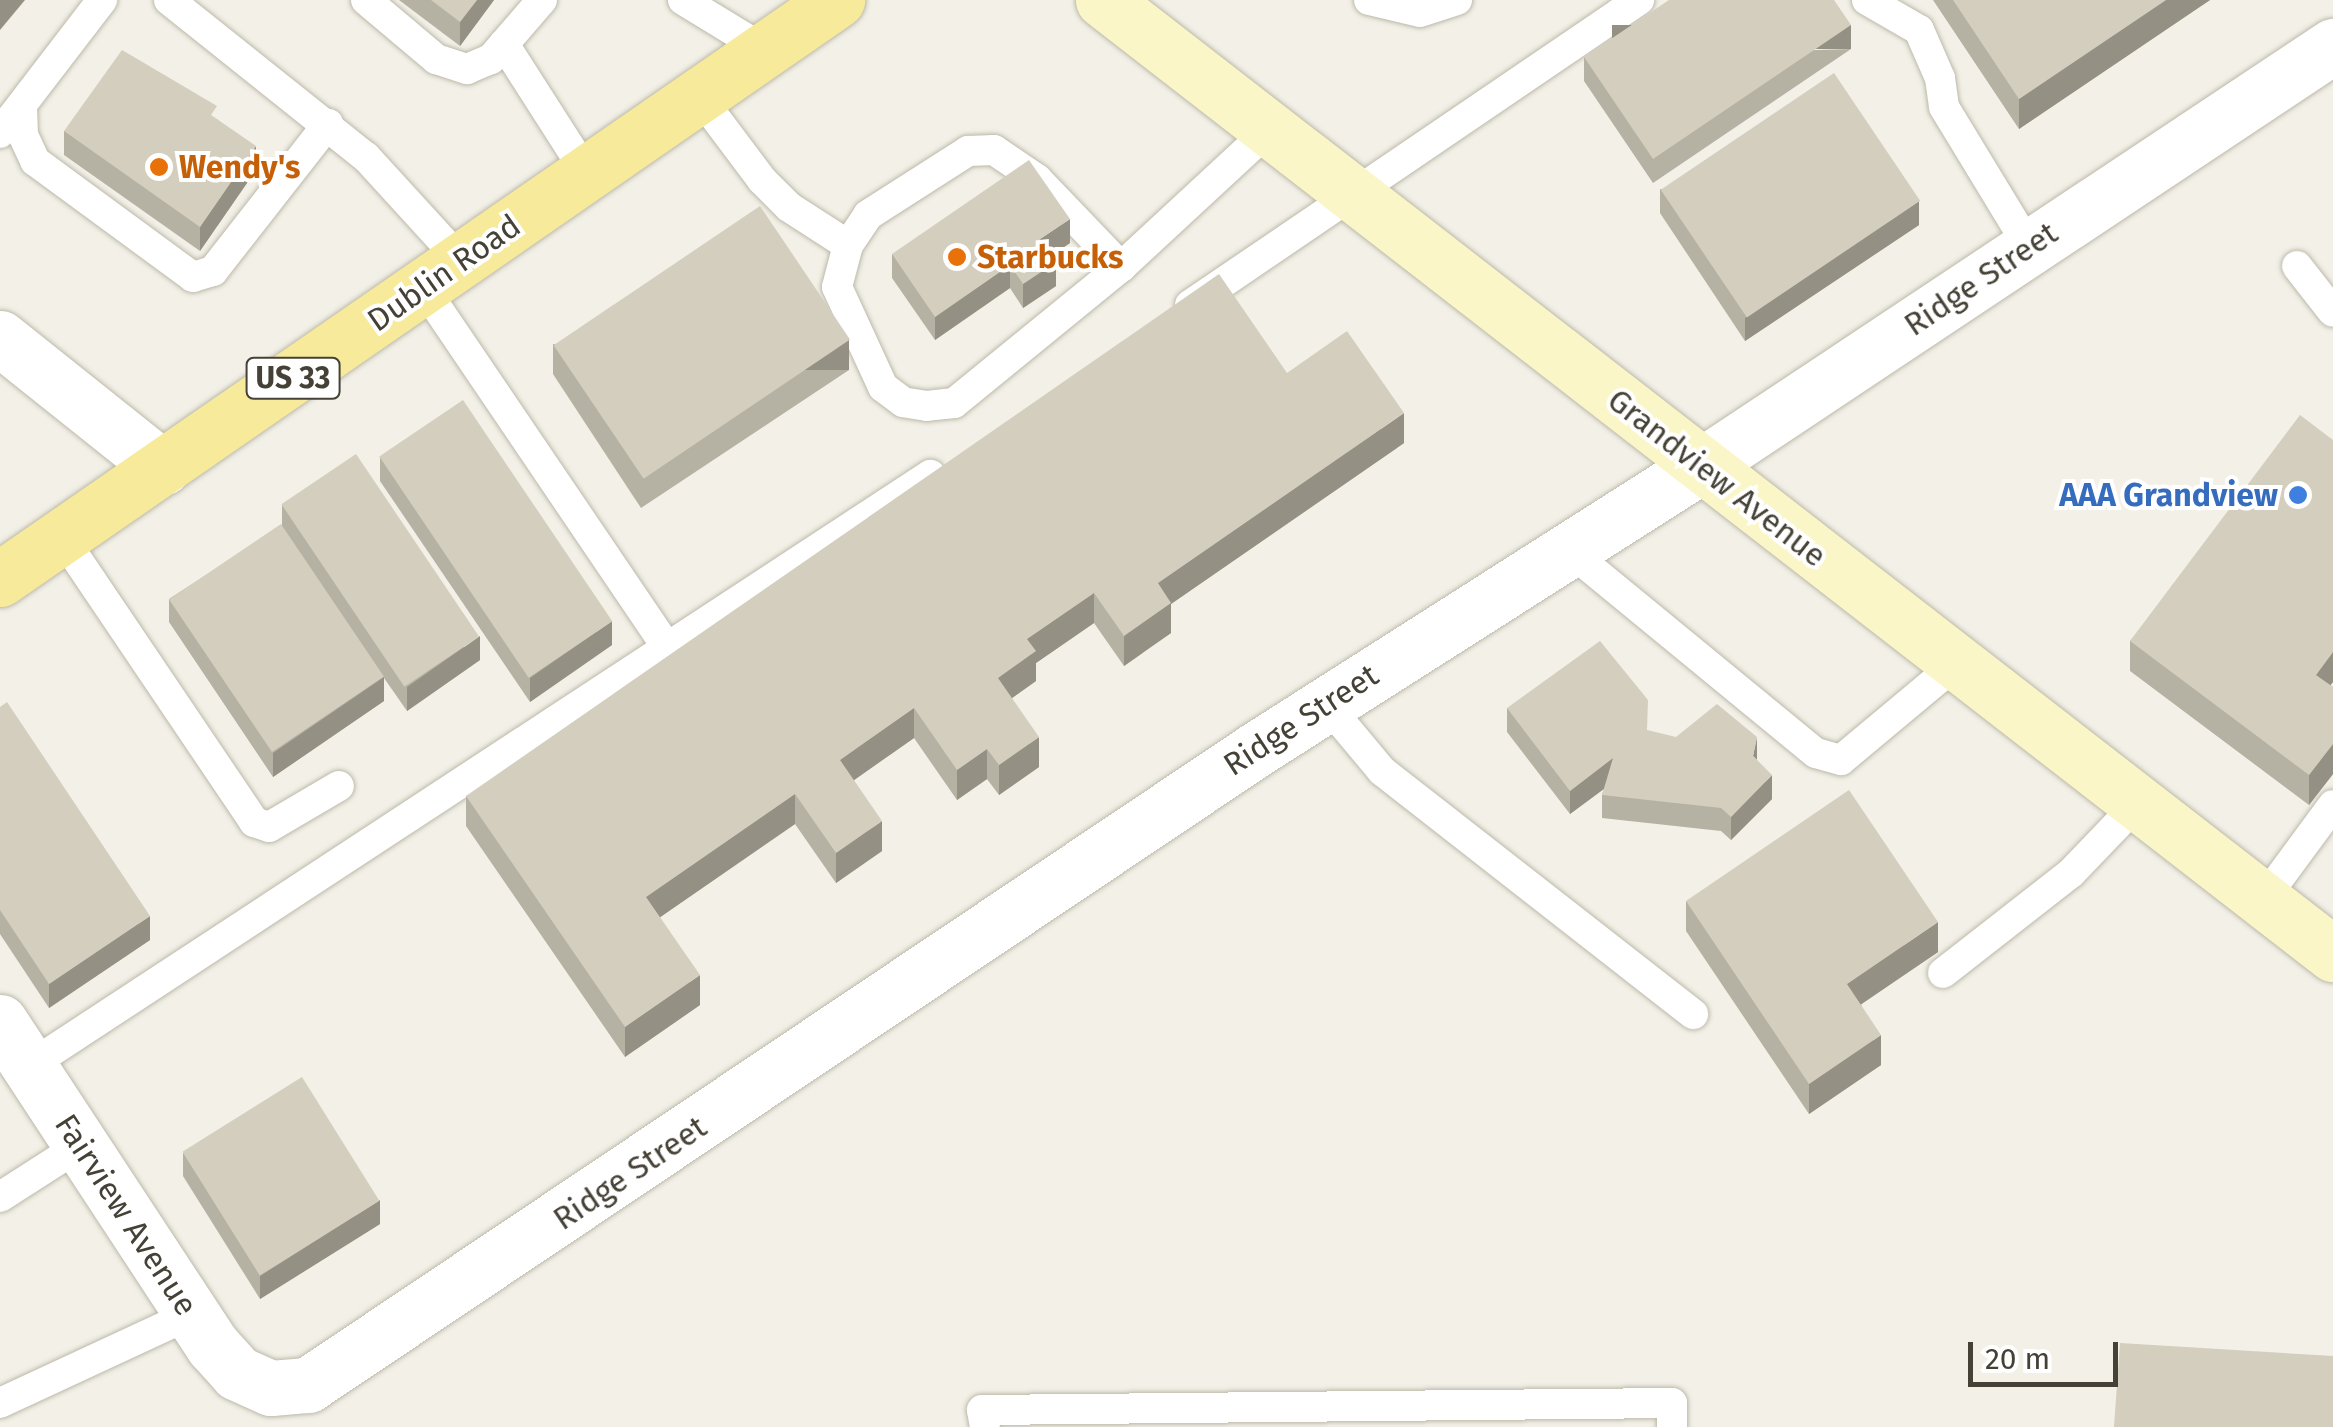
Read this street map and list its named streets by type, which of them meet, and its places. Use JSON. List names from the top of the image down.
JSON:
{
  "streets": {
    "main road": ["Dublin Road", "US 33", "Grandview Avenue"],
    "street": ["Ridge Street", "Fairview Avenue"]
  },
  "crossings": [
    ["Ridge Street", "Grandview Avenue"],
    ["Ridge Street", "Fairview Avenue"]
  ],
  "places": ["Wendy's", "Starbucks", "AAA Grandview"],
  "scale_bar": "20 m"
}
